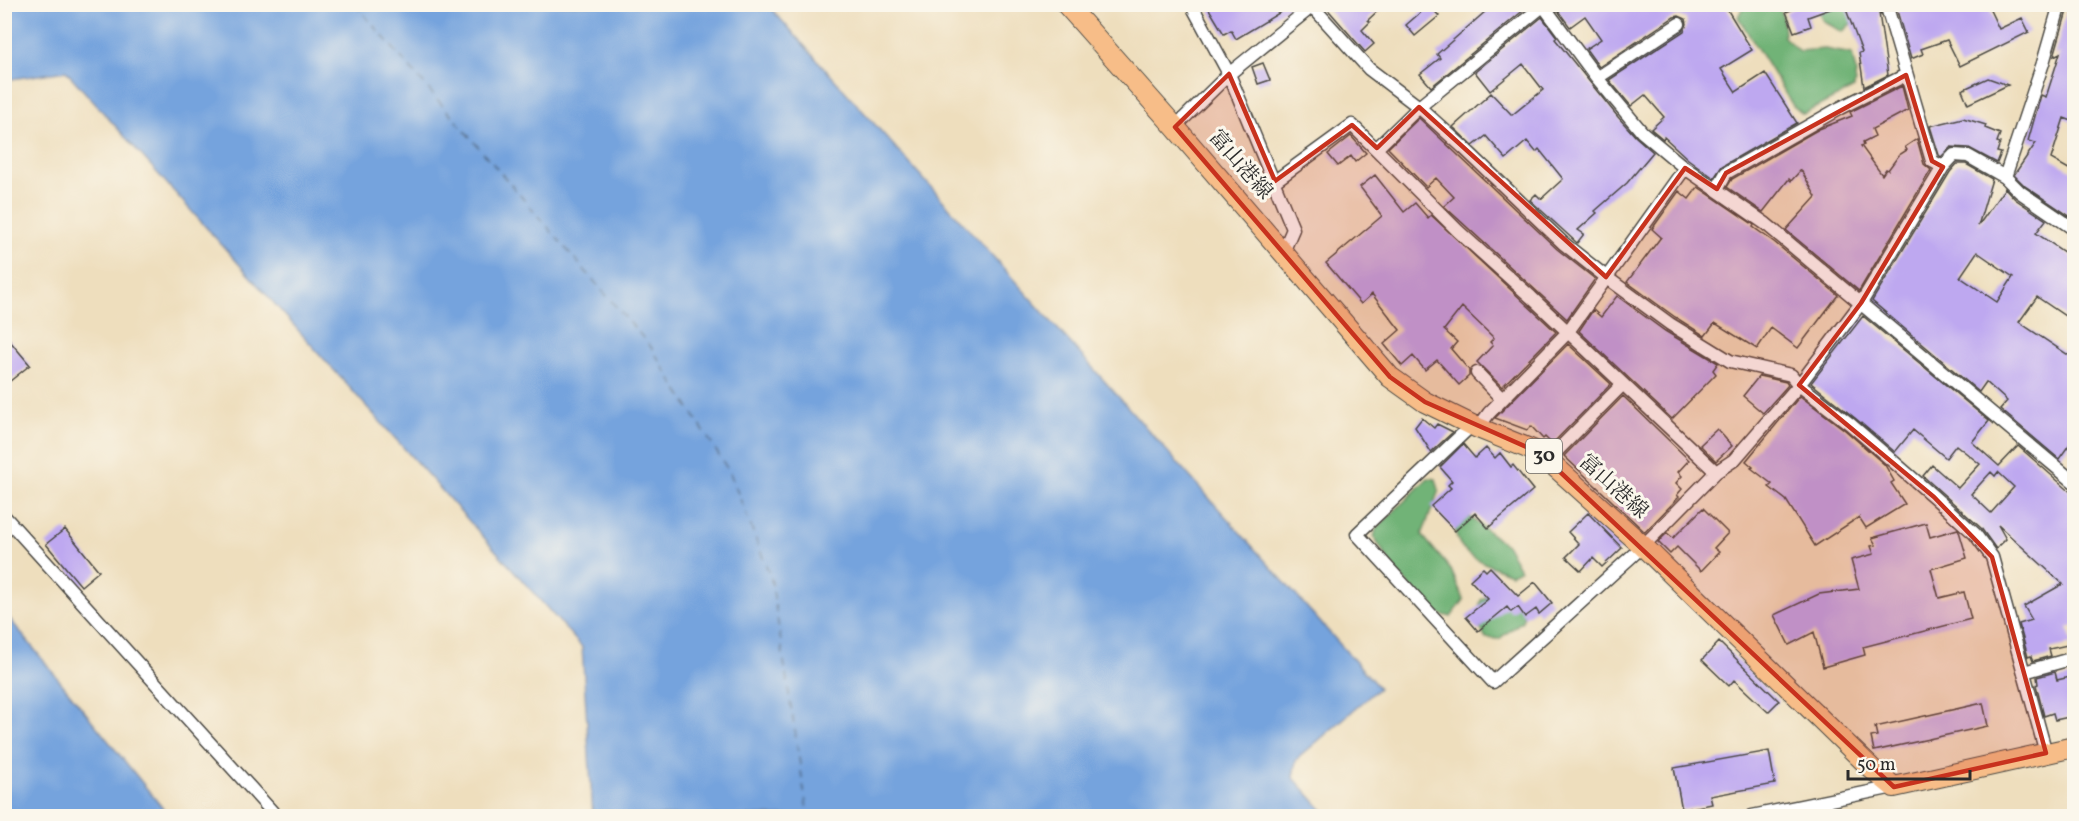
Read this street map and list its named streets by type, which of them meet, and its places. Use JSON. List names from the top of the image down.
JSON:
{
  "streets": {
    "main road": ["富山港線", "30"]
  },
  "scale_bar": "50 m"
}
